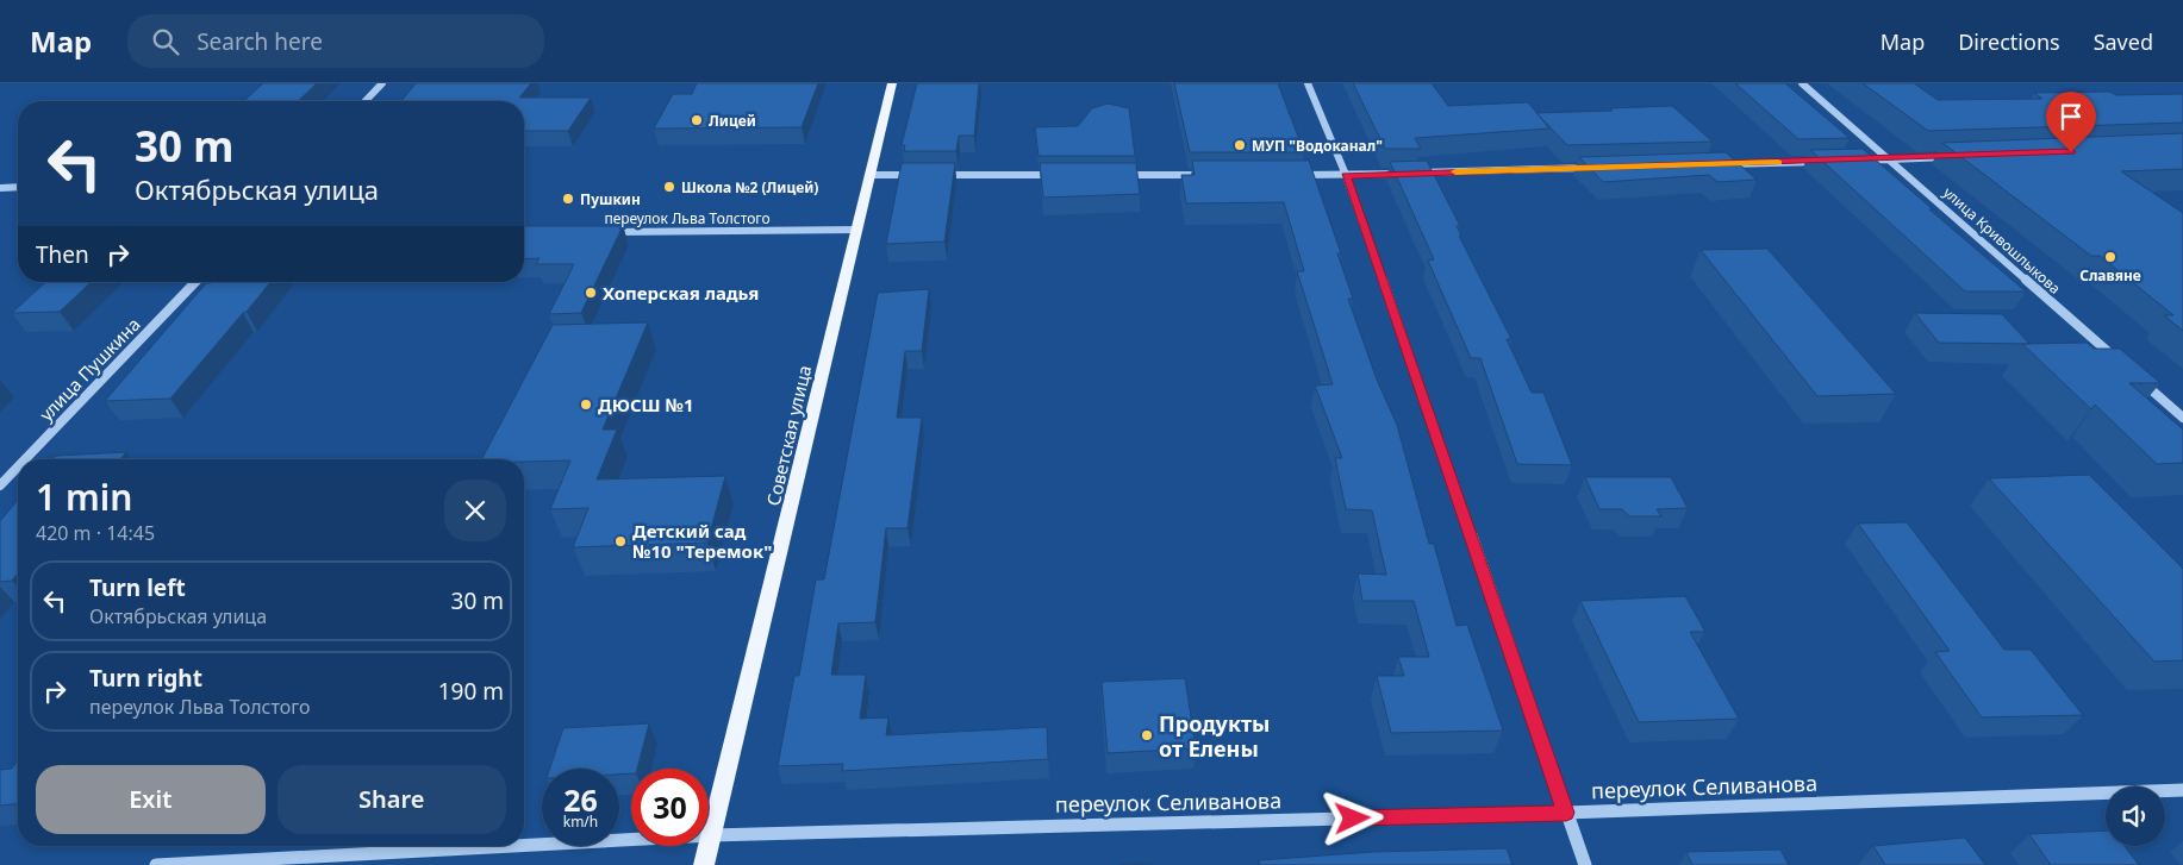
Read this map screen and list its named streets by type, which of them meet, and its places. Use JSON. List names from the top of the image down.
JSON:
{
  "streets": {
    "main road": ["Советская улица"],
    "street": [
      "переулок Льва Толстого",
      "улица Кривошлыкова",
      "улица Пушкина",
      "переулок Селиванова"
    ]
  },
  "crossings": [
    ["переулок Льва Толстого", "Советская улица"],
    ["Советская улица", "переулок Селиванова"]
  ],
  "places": [
    "Лицей",
    "МУП \"Водоканал\"",
    "Школа №2 (Лицей)",
    "Пушкин",
    "Славяне",
    "Хоперская ладья",
    "ДЮСШ №1",
    "Детский сад №10 \"Теремок\"",
    "Продукты от Елены"
  ],
  "page": {
    "header": "Map",
    "search": "Search here",
    "nav": ["Map", "Directions", "Saved"],
    "turn": ["30 m", "Октябрьская улица"],
    "then": "Then",
    "heading": ["1 min", "420 m · 14:45"],
    "list": [
      {
        "name": "Turn left",
        "note": "Октябрьская улица",
        "value": "30 m"
      },
      {
        "name": "Turn right",
        "note": "переулок Льва Толстого",
        "value": "190 m"
      }
    ],
    "buttons": ["Exit", "Share"],
    "speed": "26 km/h",
    "limit": "30"
  }
}
